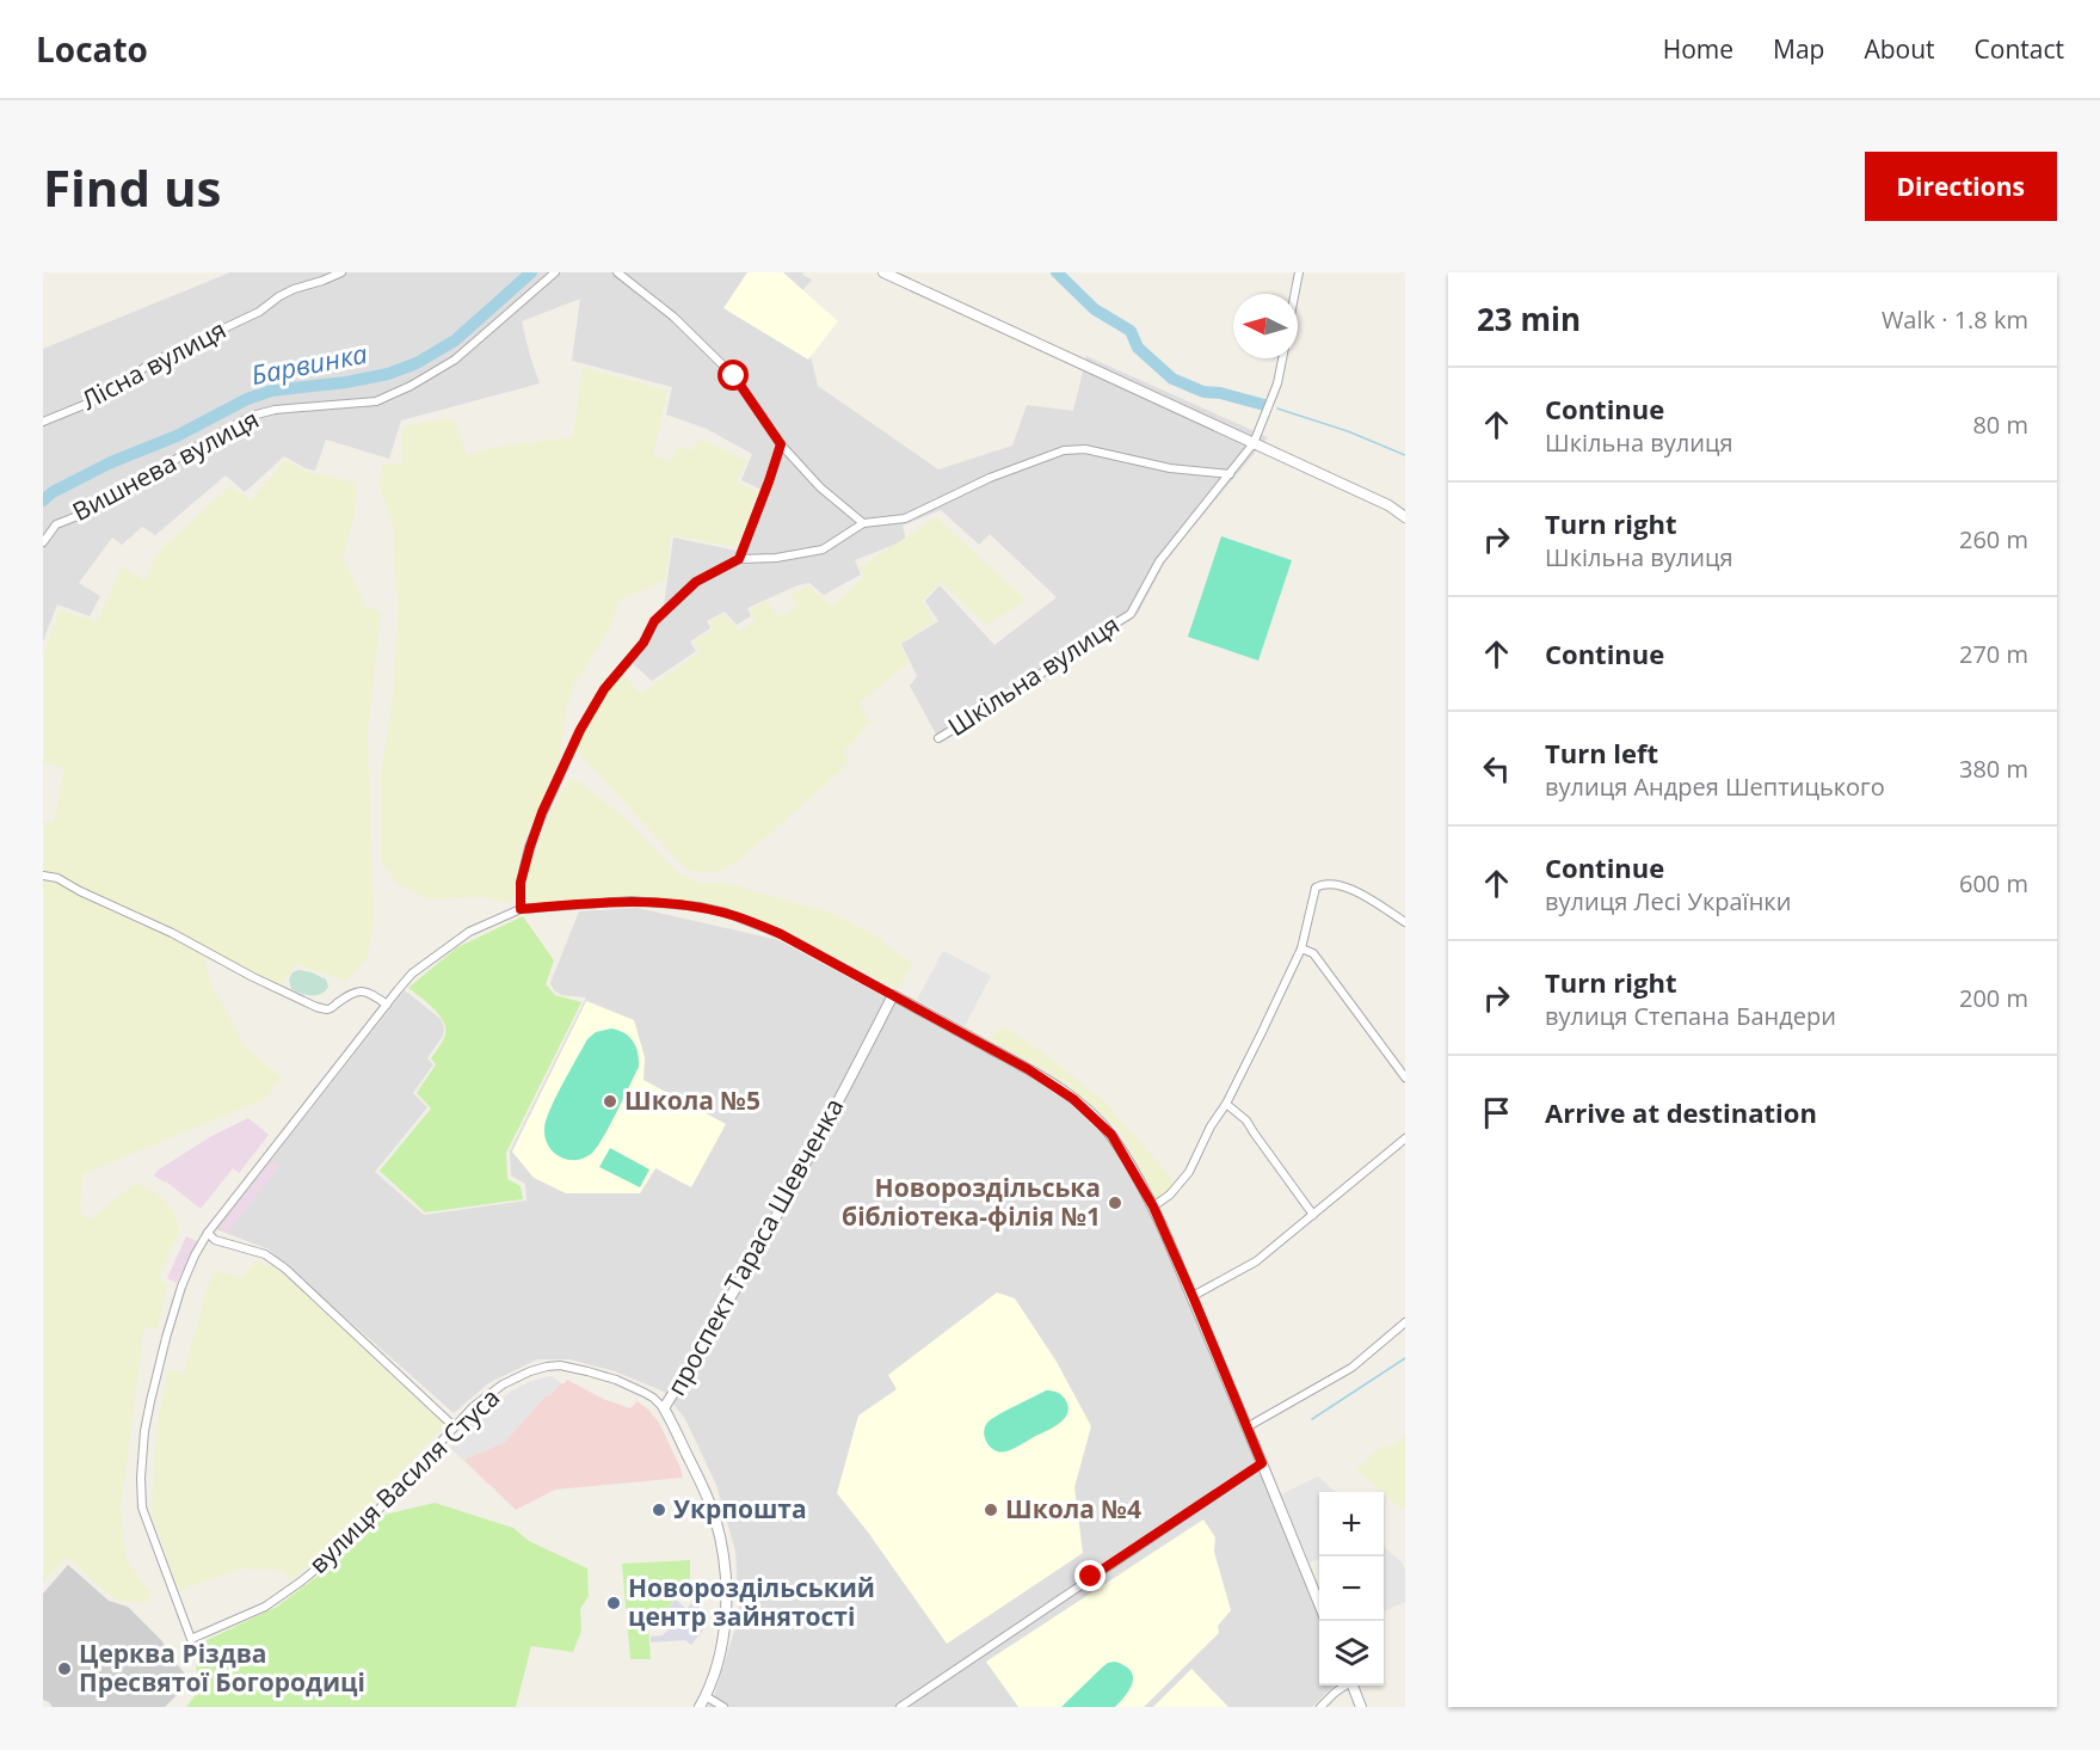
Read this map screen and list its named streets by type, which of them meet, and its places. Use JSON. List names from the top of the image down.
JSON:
{
  "streets": {
    "street": [
      "Лісна вулиця",
      "Вишнева вулиця",
      "Шкільна вулиця",
      "проспект Тараса Шевченка",
      "вулиця Василя Стуса"
    ]
  },
  "crossings": [
    ["проспект Тараса Шевченка", "вулиця Василя Стуса"]
  ],
  "water": ["Барвинка"],
  "places": [
    "Школа №5",
    "Новороздільська бібліотека-філія №1",
    "Укрпошта",
    "Школа №4",
    "Новороздільський центр зайнятості",
    "Церква Різдва Пресвятої Богородиці"
  ],
  "north": "left",
  "page": {
    "header": "Locato",
    "nav": [
      "Home",
      "Map",
      "About",
      "Contact"
    ],
    "buttons": "Directions",
    "title": "Find us",
    "heading": ["23 min", "Walk · 1.8 km"],
    "list": [
      ["Continue", "Шкільна вулиця", "80 m"],
      ["Turn right", "Шкільна вулиця", "260 m"],
      ["Continue", "270 m"],
      ["Turn left", "вулиця Андрея Шептицького", "380 m"],
      ["Continue", "вулиця Лесі Українки", "600 m"],
      ["Turn right", "вулиця Степана Бандери", "200 m"],
      "Arrive at destination"
    ],
    "map_buttons": ["+", "−"]
  }
}
